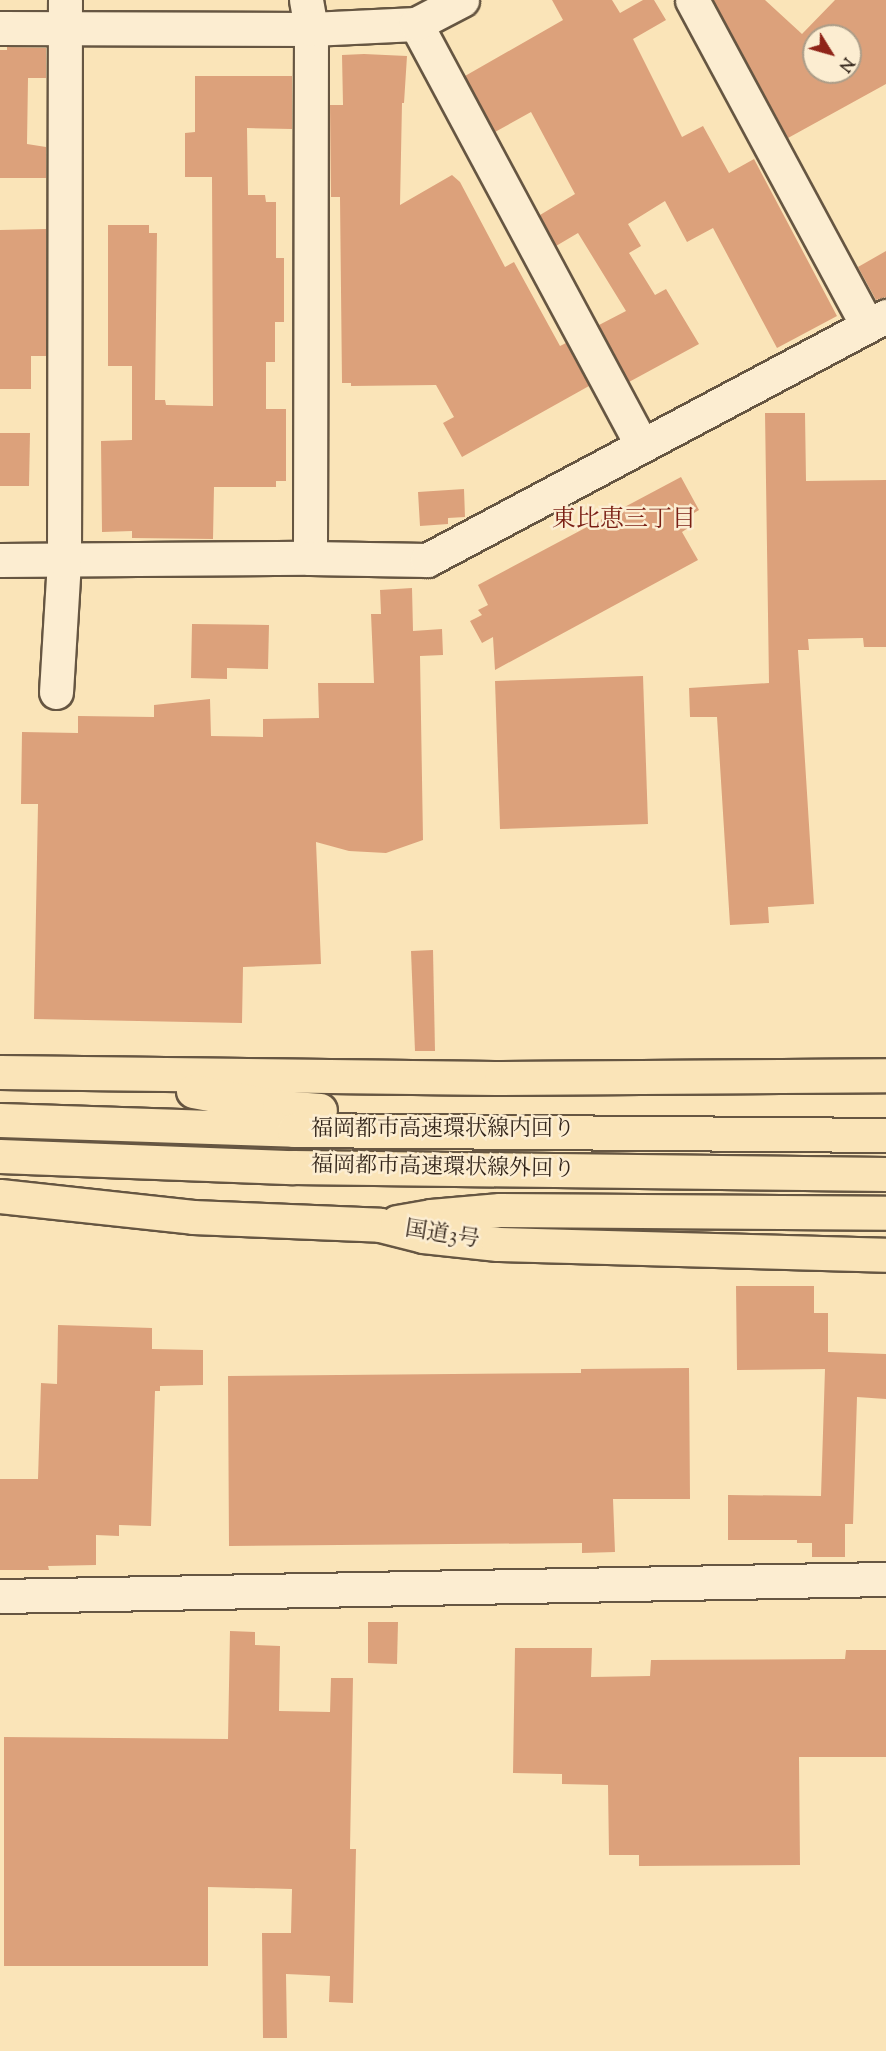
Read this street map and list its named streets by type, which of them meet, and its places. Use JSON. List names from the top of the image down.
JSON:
{
  "streets": {
    "highway": ["福岡都市高速環状線内回り", "福岡都市高速環状線外回り", "国道3号"]
  },
  "districts": ["東比恵三丁目"],
  "north": "bottom right"
}
